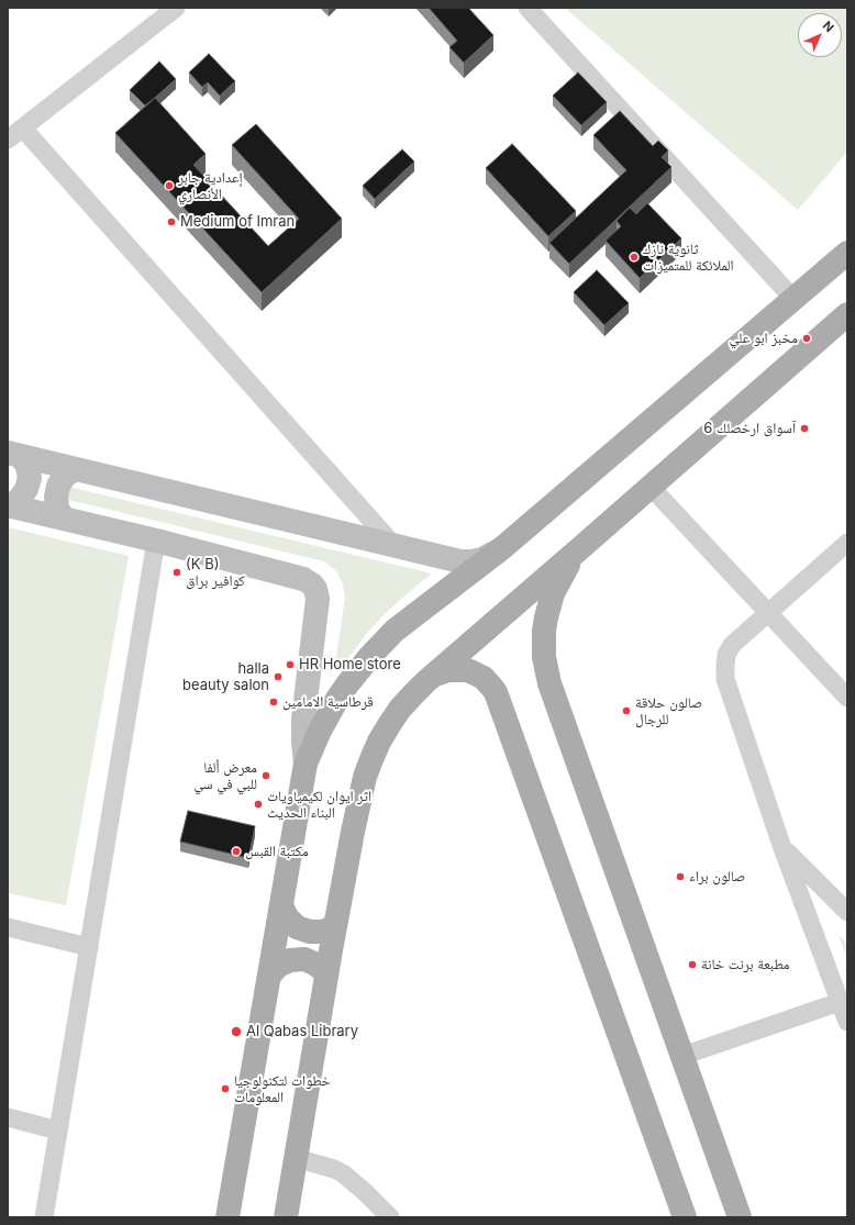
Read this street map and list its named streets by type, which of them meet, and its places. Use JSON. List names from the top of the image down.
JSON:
{
  "places": [
    "إعدادية جابر الأنصاري",
    "Medium of Imran",
    "ثانوية نازك الملائكة للمتميزات",
    "مخبز ابو علي",
    "6 آسواق ارخصلك",
    "(K B) كوافير براق",
    "HR Home store",
    "halla beauty salon",
    "قرطاسية الامامين",
    "صالون حلاقة للرجال",
    "معرض ألفا للبي في سي",
    "اثر ايوان لكيمياويات البناء الحديث",
    "مكتبة القبس",
    "صالون براء",
    "مطبعة برنت خانة",
    "Al Qabas Library",
    "خطوات لتكنولوجيا المعلومات"
  ],
  "north": "top right"
}
